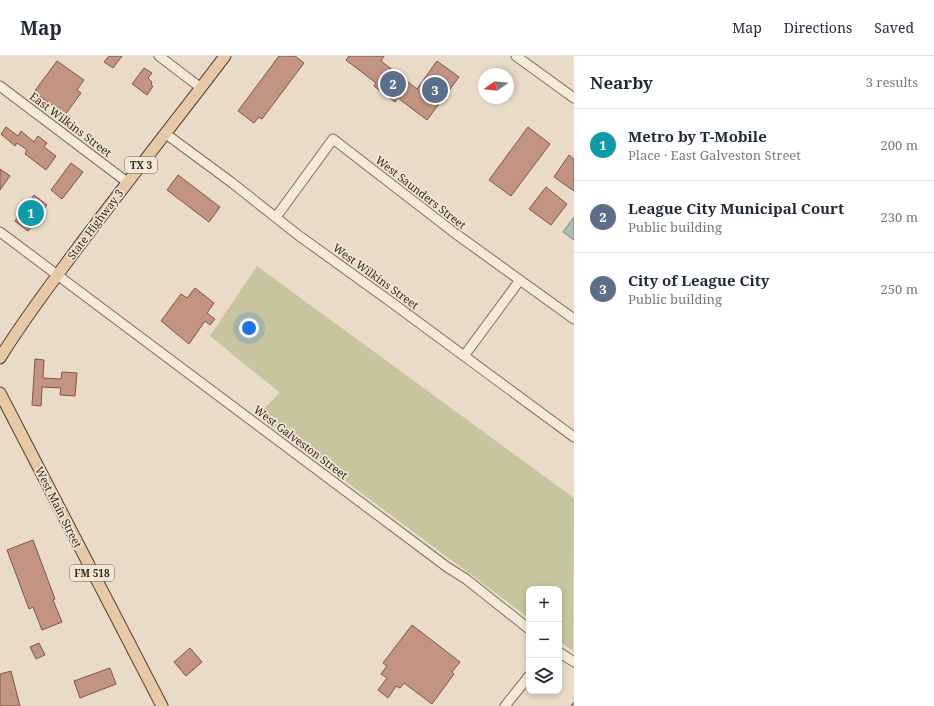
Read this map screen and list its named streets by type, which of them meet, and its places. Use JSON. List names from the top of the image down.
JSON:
{
  "streets": {
    "main road": [
      "TX 3",
      "State Highway 3",
      "West Main Street",
      "FM 518"
    ],
    "street": [
      "East Wilkins Street",
      "West Saunders Street",
      "West Wilkins Street",
      "West Galveston Street"
    ]
  },
  "crossings": [
    ["East Wilkins Street", "State Highway 3"],
    ["West Saunders Street", "West Wilkins Street"],
    ["State Highway 3", "West Wilkins Street"],
    ["State Highway 3", "West Galveston Street"]
  ],
  "north": "left",
  "page": {
    "header": "Map",
    "nav": ["Map", "Directions", "Saved"],
    "heading": ["Nearby", "3 results"],
    "pins": ["2", "3", "1"],
    "list": [
      {
        "mark": "1",
        "name": "Metro by T-Mobile",
        "note": "Place · East Galveston Street",
        "value": "200 m"
      },
      {
        "mark": "2",
        "name": "League City Municipal Court",
        "note": "Public building",
        "value": "230 m"
      },
      {
        "mark": "3",
        "name": "City of League City",
        "note": "Public building",
        "value": "250 m"
      }
    ],
    "map_buttons": ["+", "−"]
  }
}
